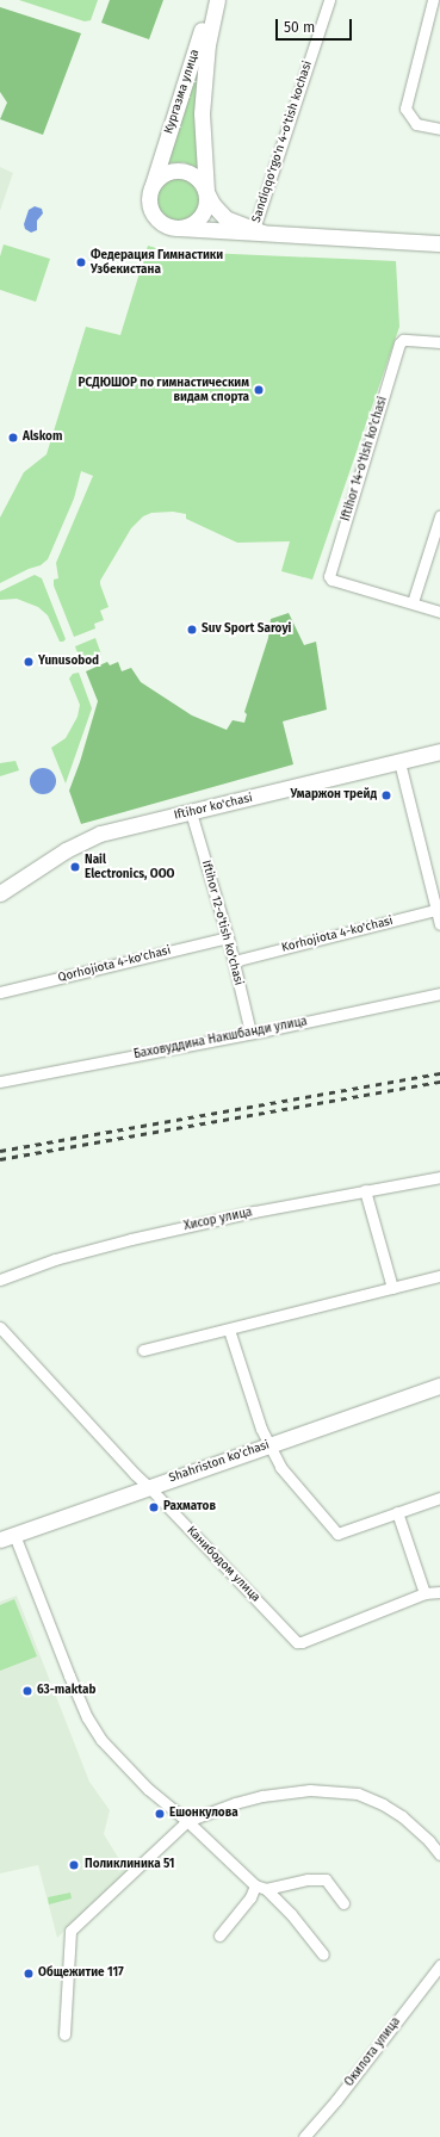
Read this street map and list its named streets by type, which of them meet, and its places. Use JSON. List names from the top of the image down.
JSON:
{
  "streets": {
    "main road": ["Кургазма улица", "Iftihor ko'chasi", "Shahriston ko'chasi"],
    "street": [
      "Sandiqqo'rgo'n 4-o'tish kochasi",
      "Iftihor 14-o'tish ko'chasi",
      "Iftihor 12-o'tish ko'chasi",
      "Korhojiota 4-ko'chasi",
      "Qorhojiota 4-ko'chasi",
      "Баховуддина Накшбанди улица",
      "Хисор улица",
      "Канибодом улица",
      "Окилота улица"
    ]
  },
  "crossings": [
    ["Iftihor ko'chasi", "Iftihor 12-o'tish ko'chasi"],
    ["Iftihor 12-o'tish ko'chasi", "Korhojiota 4-ko'chasi"],
    ["Iftihor 12-o'tish ko'chasi", "Qorhojiota 4-ko'chasi"],
    ["Iftihor 12-o'tish ko'chasi", "Баховуддина Накшбанди улица"],
    ["Shahriston ko'chasi", "Канибодом улица"]
  ],
  "places": [
    "Федерация Гимнастики Узбекистана",
    "РСДЮШОР по гимнастическим видам спорта",
    "Alskom",
    "Suv Sport Saroyi",
    "Yunusobod",
    "Умаржон трейд",
    "Nail Electronics, ООО",
    "Рахматов",
    "63-maktab",
    "Ешонкулова",
    "Поликлиника 51",
    "Общежитие 117"
  ],
  "scale_bar": "50 m"
}
